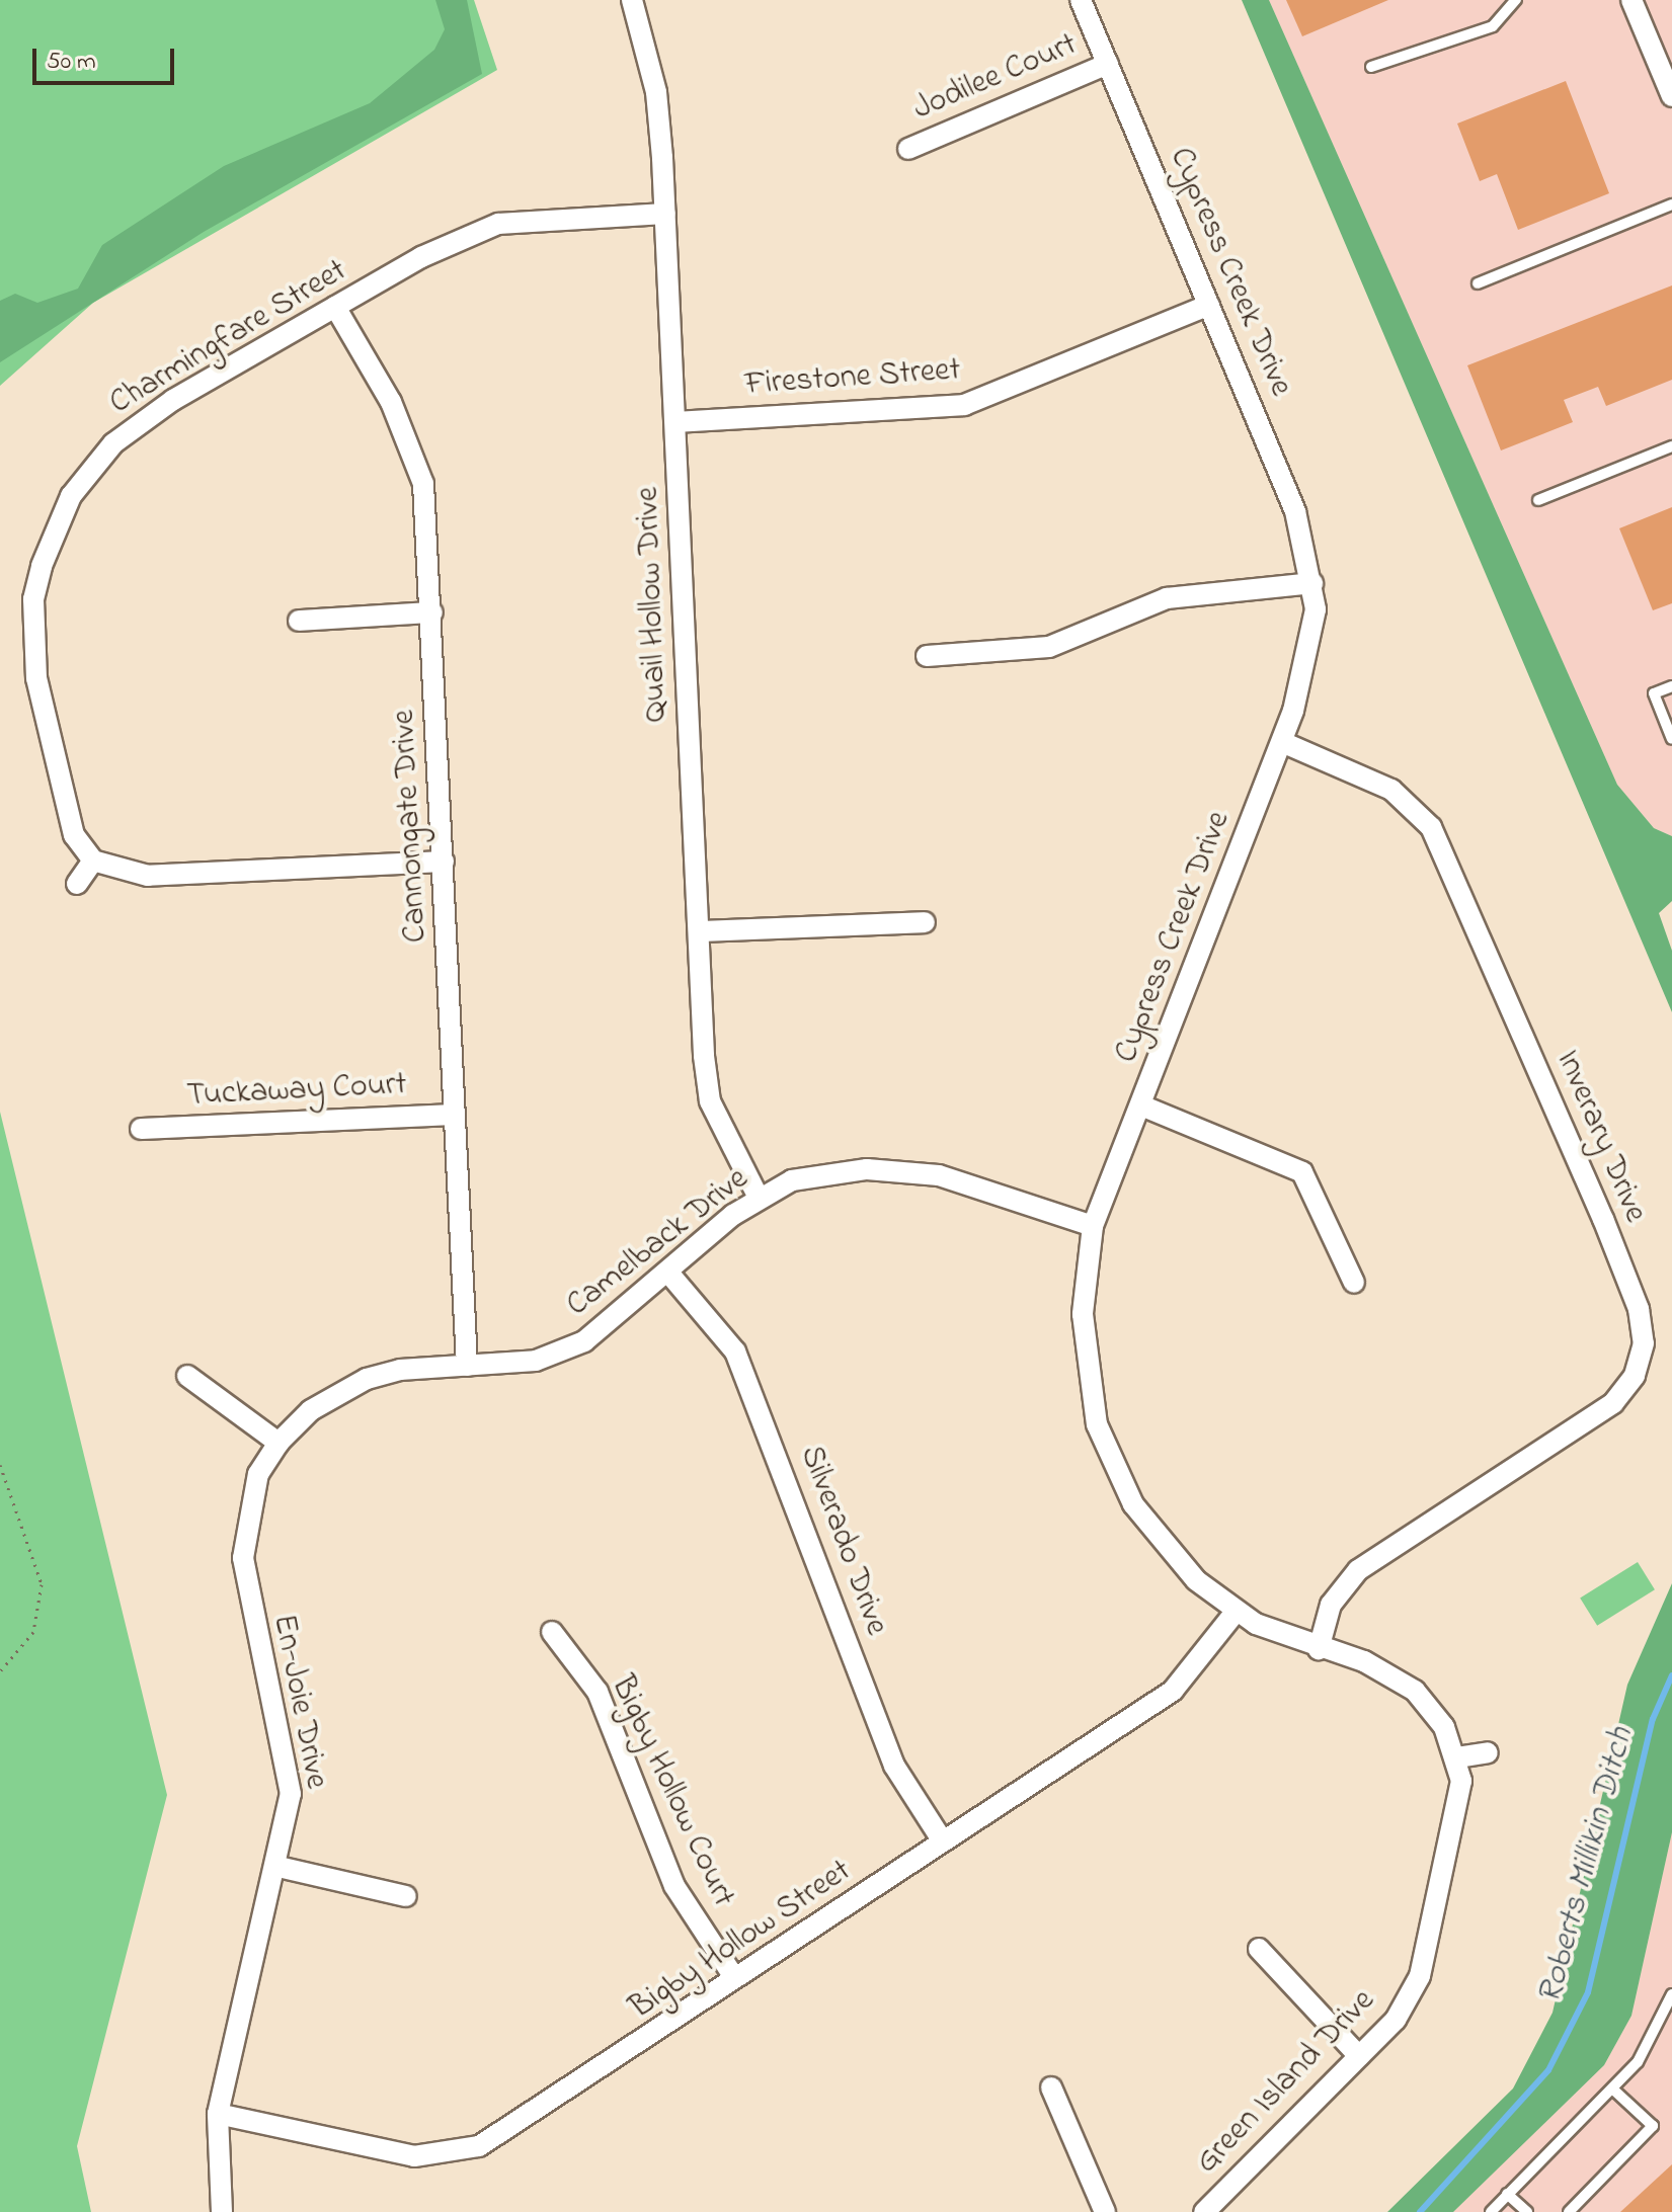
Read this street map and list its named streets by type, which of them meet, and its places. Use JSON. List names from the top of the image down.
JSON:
{
  "streets": {
    "street": [
      "Jodilee Court",
      "Cypress Creek Drive",
      "Charmingfare Street",
      "Firestone Street",
      "Quail Hollow Drive",
      "Cannongate Drive",
      "Tuckaway Court",
      "Inverary Drive",
      "Camelback Drive",
      "Silverado Drive",
      "En-Joie Drive",
      "Bigby Hollow Court",
      "Bigby Hollow Street",
      "Green Island Drive"
    ]
  },
  "crossings": [
    ["Jodilee Court", "Cypress Creek Drive"],
    ["Cypress Creek Drive", "Firestone Street"],
    ["Cypress Creek Drive", "Inverary Drive"],
    ["Cypress Creek Drive", "Camelback Drive"],
    ["Cypress Creek Drive", "Bigby Hollow Street"],
    ["Cypress Creek Drive", "Green Island Drive"],
    ["Charmingfare Street", "Quail Hollow Drive"],
    ["Charmingfare Street", "Cannongate Drive"],
    ["Firestone Street", "Quail Hollow Drive"],
    ["Quail Hollow Drive", "Camelback Drive"],
    ["Cannongate Drive", "Tuckaway Court"],
    ["Cannongate Drive", "Camelback Drive"],
    ["Camelback Drive", "Silverado Drive"],
    ["Camelback Drive", "En-Joie Drive"],
    ["Silverado Drive", "Bigby Hollow Street"],
    ["En-Joie Drive", "Bigby Hollow Street"],
    ["Bigby Hollow Court", "Bigby Hollow Street"]
  ],
  "water": ["Roberts Millikin Ditch"],
  "scale_bar": "50 m"
}
